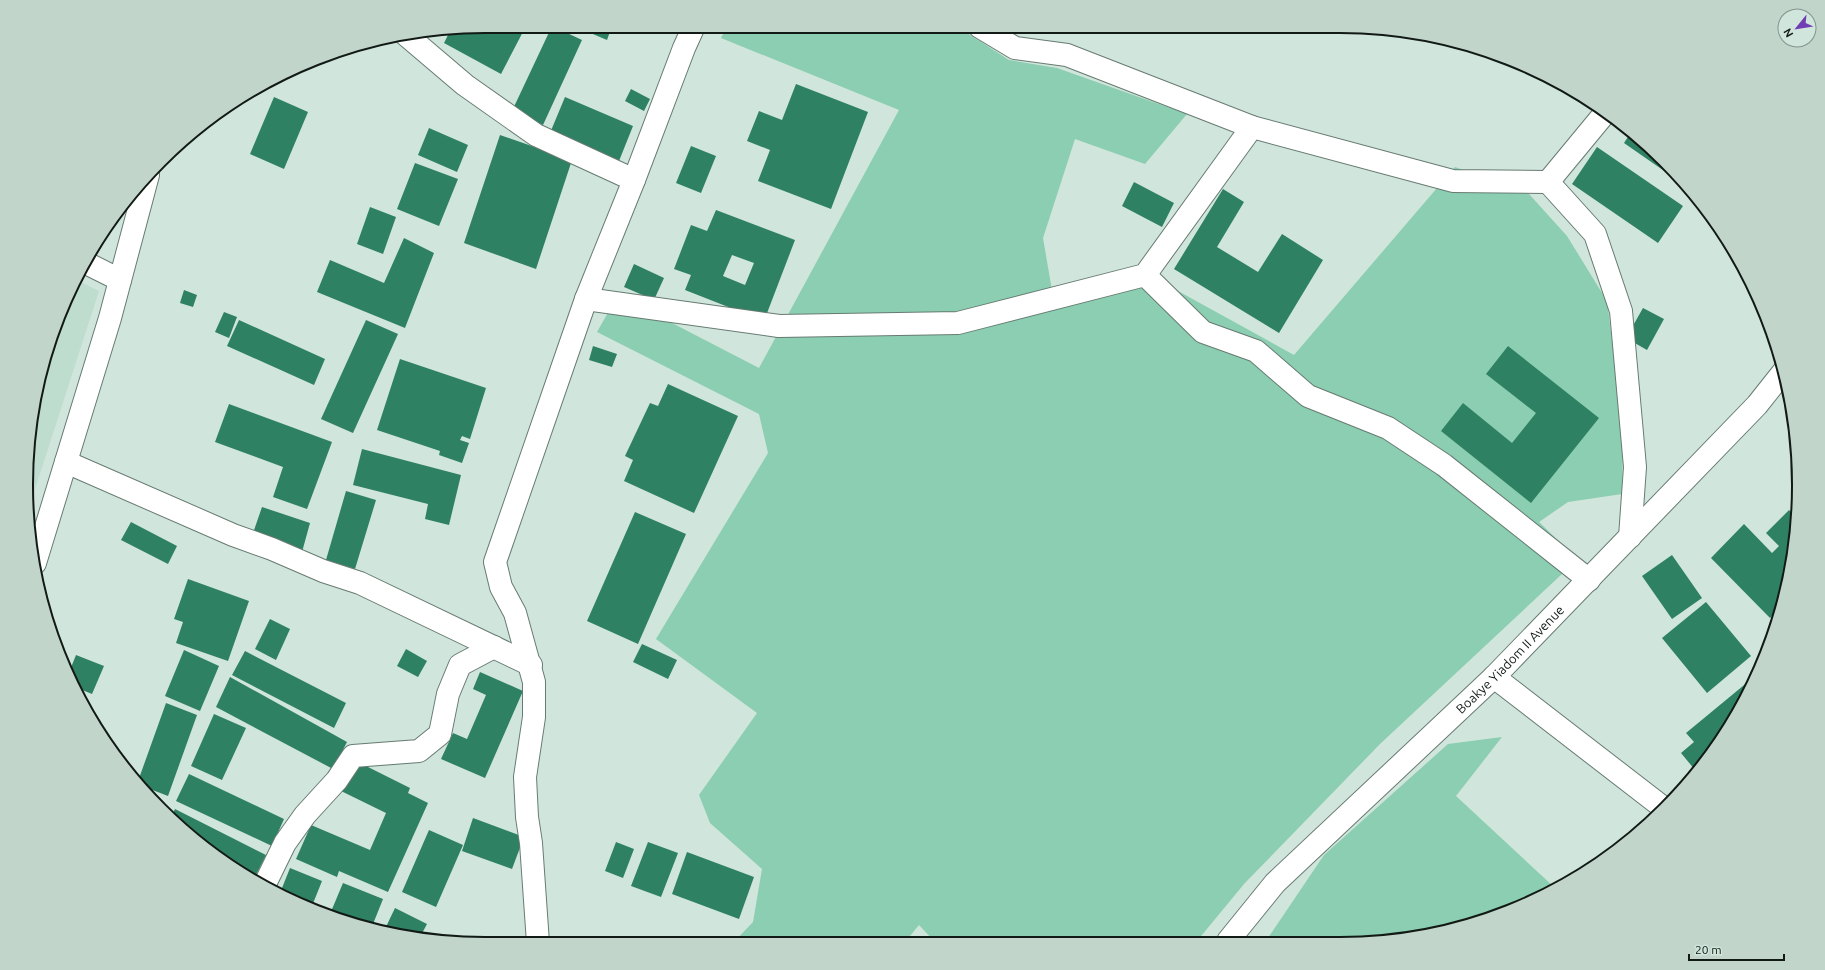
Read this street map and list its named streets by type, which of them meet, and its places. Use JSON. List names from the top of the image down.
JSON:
{
  "streets": {
    "street": ["Boakye Yiadom II Avenue"]
  },
  "scale_bar": "20 m",
  "north": "bottom left"
}
